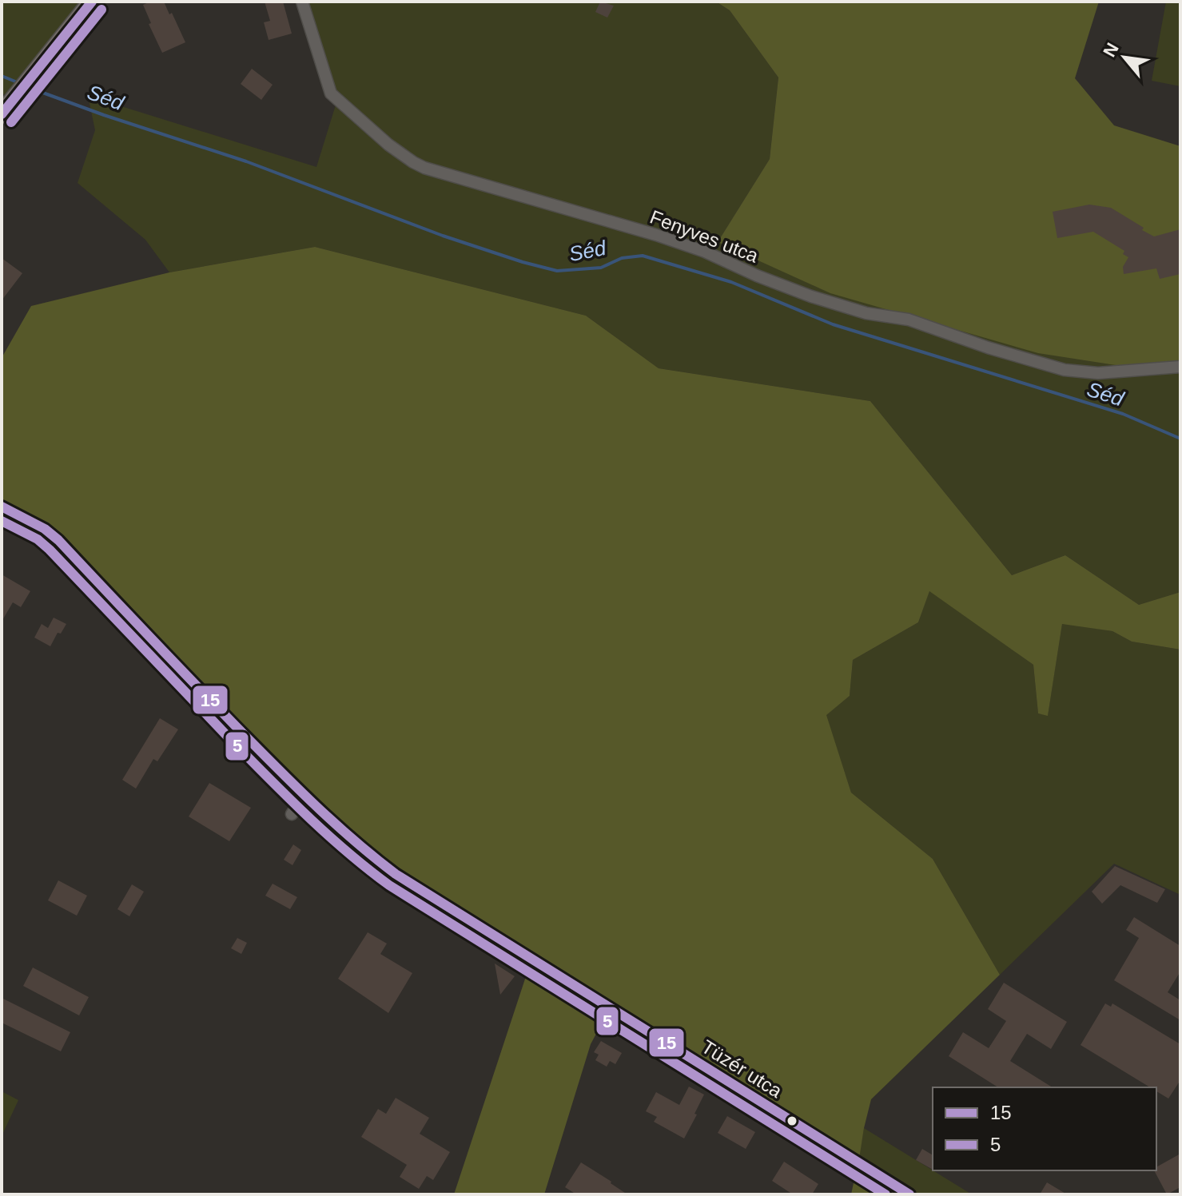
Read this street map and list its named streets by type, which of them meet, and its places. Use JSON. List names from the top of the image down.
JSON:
{
  "streets": {
    "street": ["Fenyves utca", "Tüzér utca"]
  },
  "water": ["Séd"],
  "lines": ["transit line 15", "transit line 5"],
  "legend": ["15", "5"],
  "north": "top left"
}
